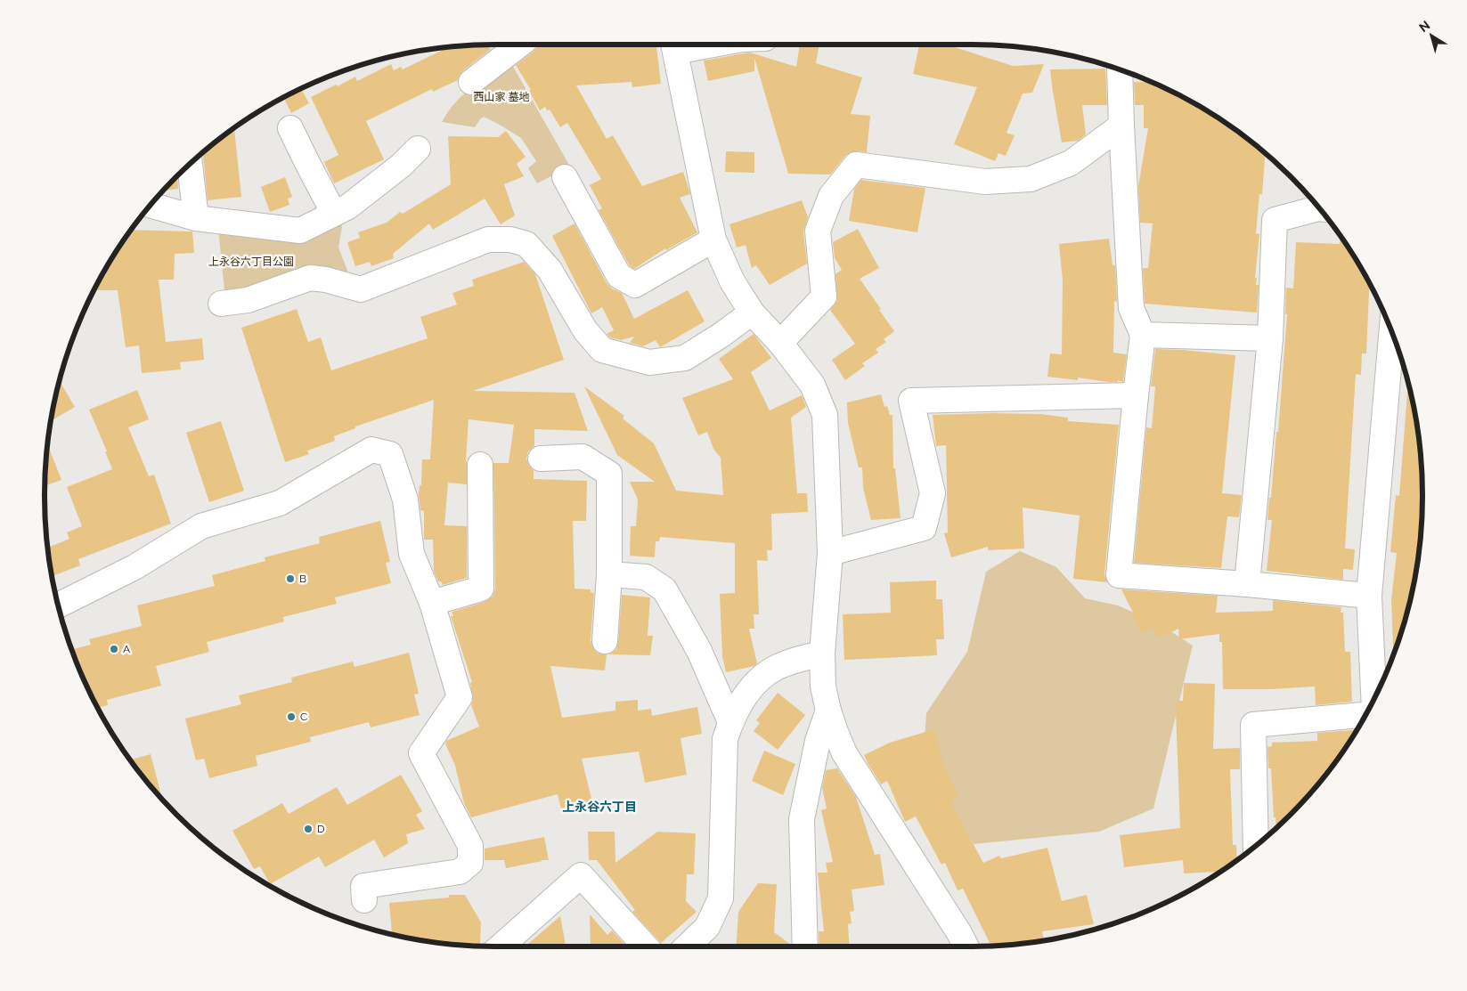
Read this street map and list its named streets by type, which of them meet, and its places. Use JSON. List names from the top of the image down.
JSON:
{
  "districts": ["上永谷六丁目"],
  "parks": ["西山家 墓地", "上永谷六丁目公園"],
  "places": [
    "B",
    "A",
    "C",
    "D"
  ],
  "north": "top left"
}
